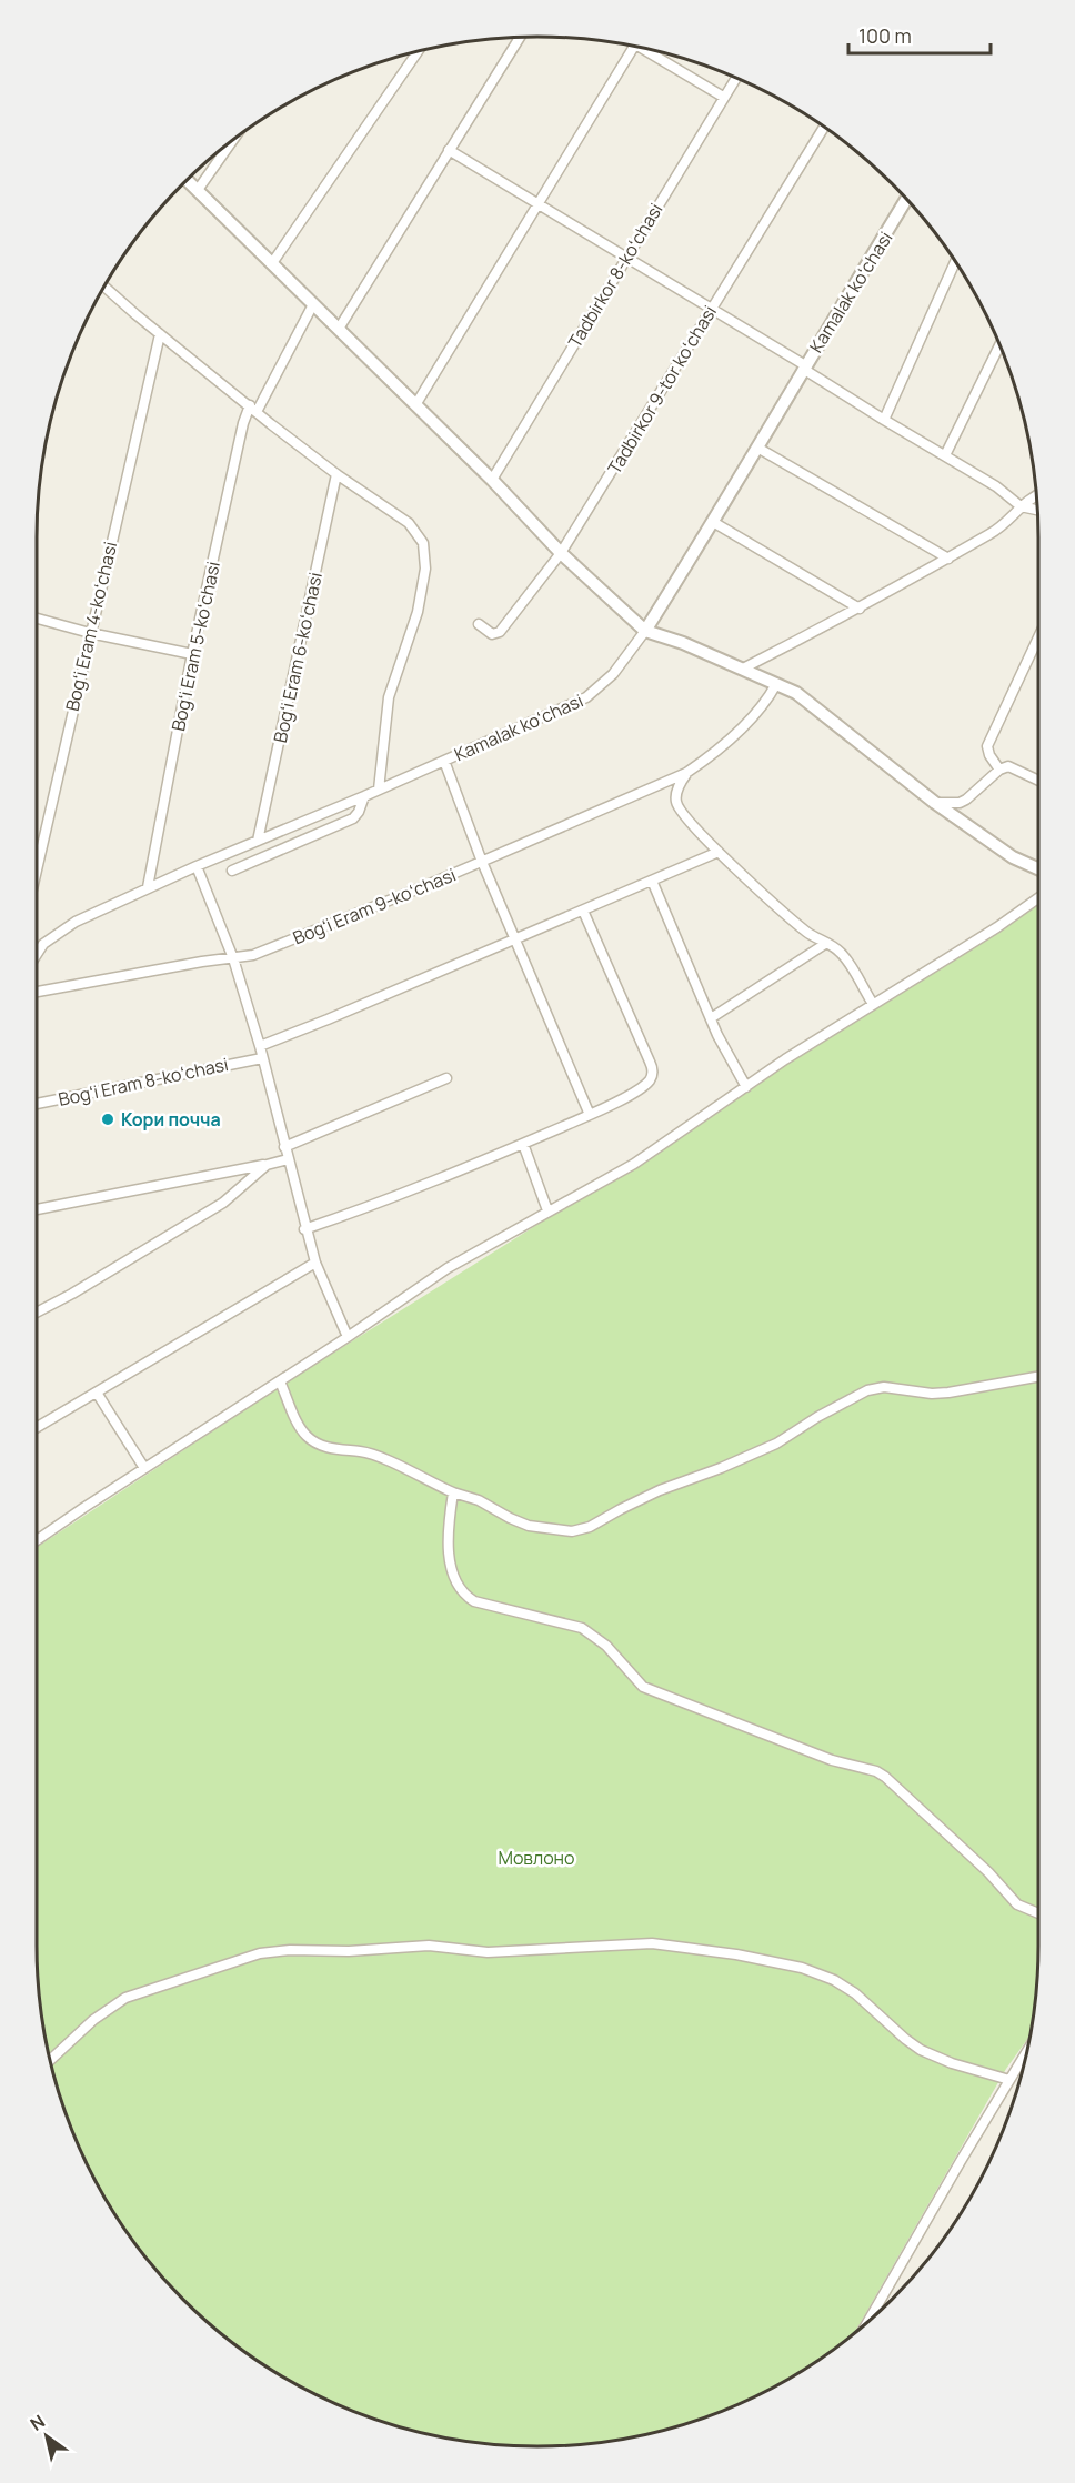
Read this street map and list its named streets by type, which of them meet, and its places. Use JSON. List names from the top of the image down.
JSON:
{
  "streets": {
    "street": [
      "Tadbirkor 8-koʻchasi",
      "Kamalak koʻchasi",
      "Tadbirkor 9-tor koʻchasi",
      "Bogʻi Eram 4-koʻchasi",
      "Bogʻi Eram 5-koʻchasi",
      "Bogʻi Eram 6-koʻchasi",
      "Bogʻi Eram 9-koʻchasi",
      "Bogʻi Eram 8-koʻchasi"
    ]
  },
  "crossings": [
    ["Kamalak koʻchasi", "Bogʻi Eram 5-koʻchasi"],
    ["Kamalak koʻchasi", "Bogʻi Eram 6-koʻchasi"]
  ],
  "parks": ["Мовлоно"],
  "places": ["Кори почча"],
  "scale_bar": "100 m",
  "north": "top left"
}
